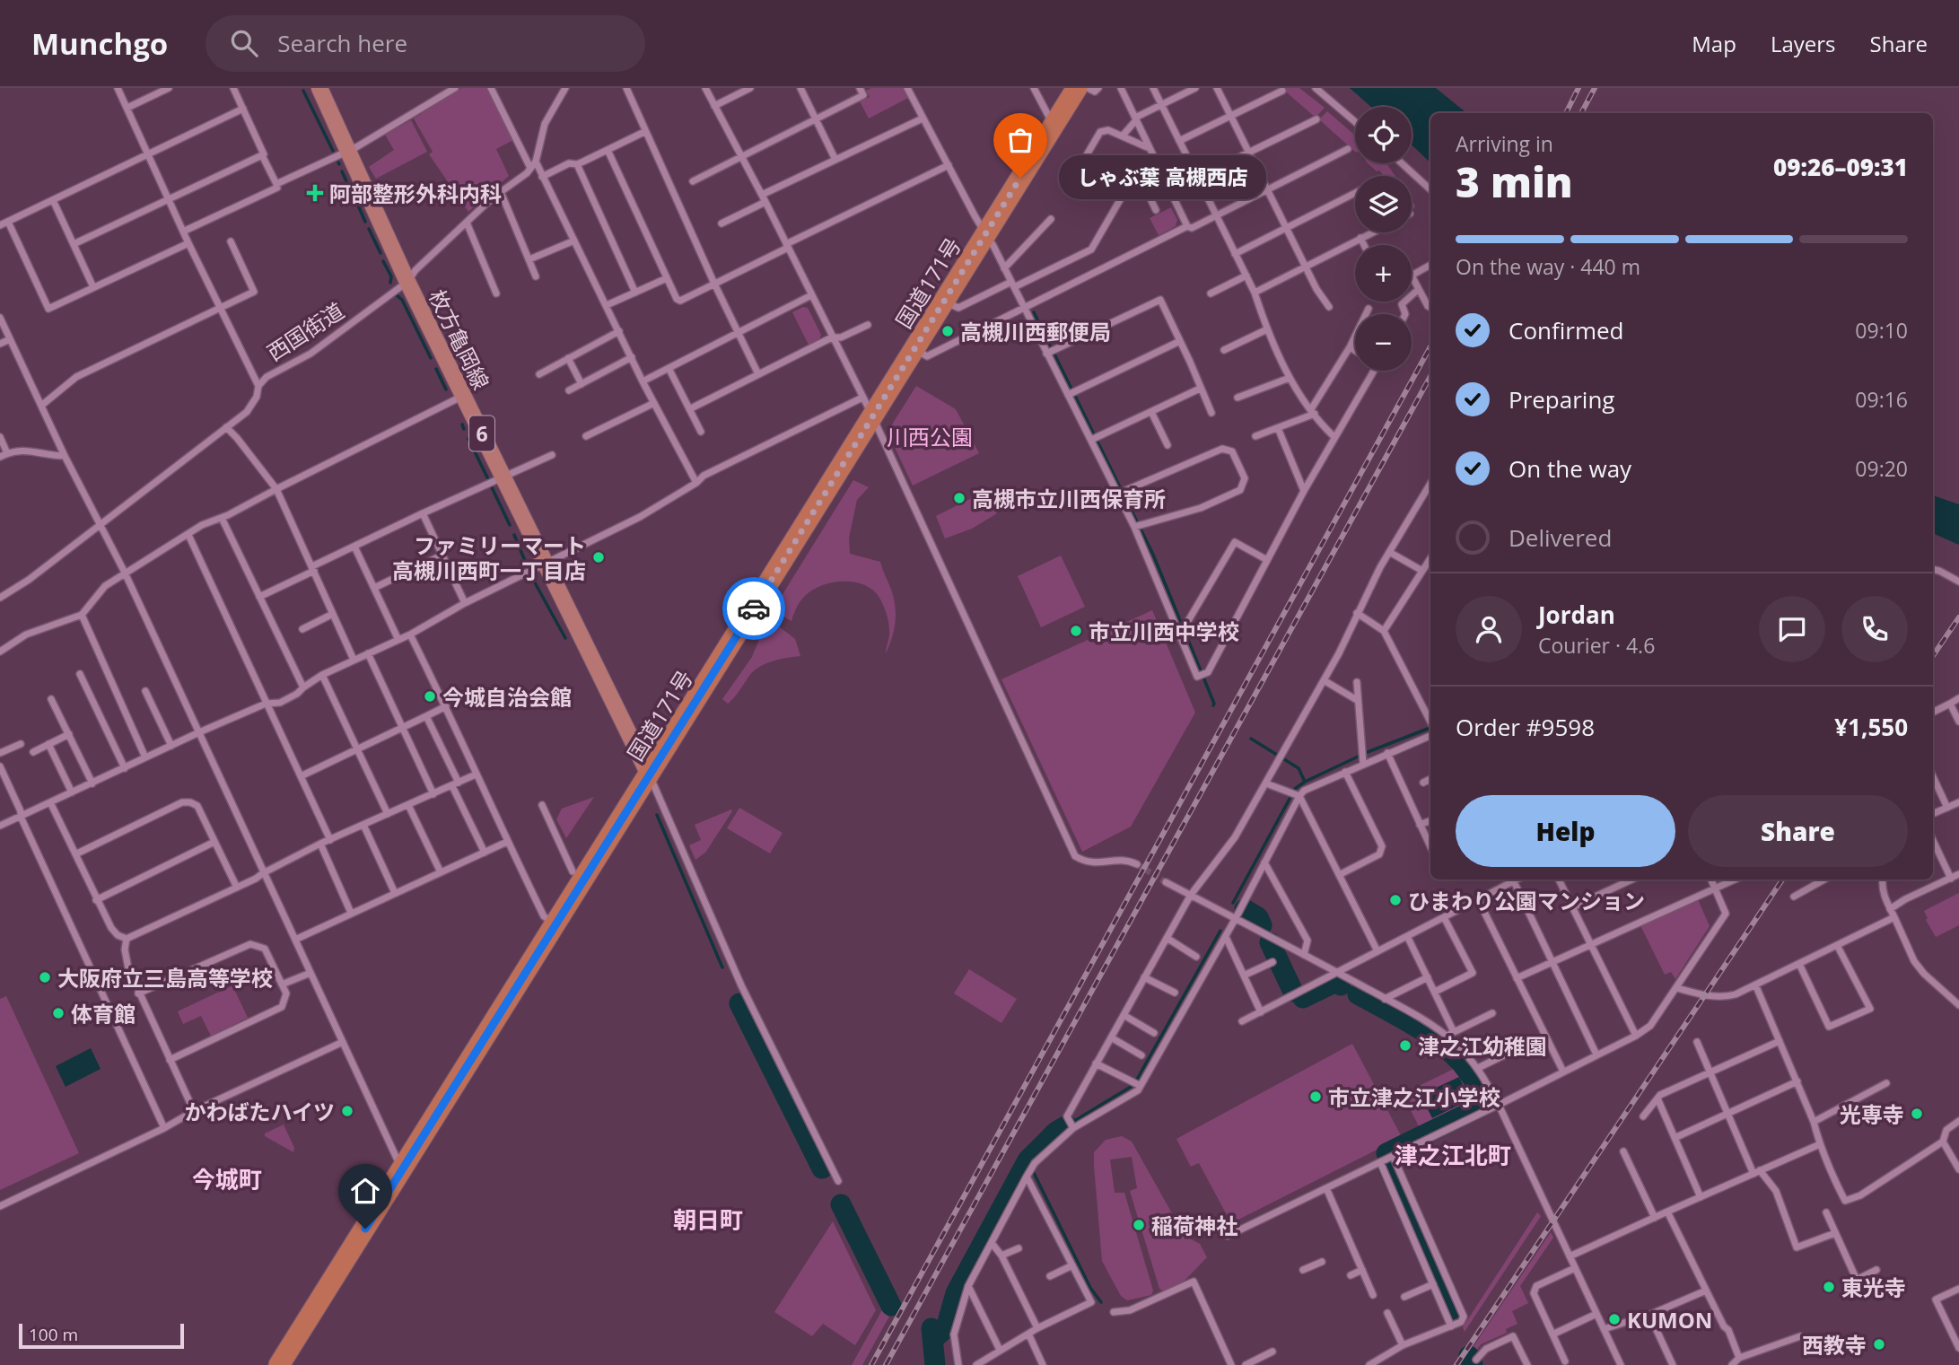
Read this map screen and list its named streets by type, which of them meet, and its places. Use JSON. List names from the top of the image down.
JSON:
{
  "streets": {
    "highway": ["国道171号"],
    "main road": ["枚方亀岡線", "6"],
    "street": ["西国街道"]
  },
  "crossings": [
    ["国道171号", "枚方亀岡線"],
    ["西国街道", "枚方亀岡線"]
  ],
  "districts": ["津之江北町", "今城町", "朝日町"],
  "parks": ["川西公園"],
  "places": {
    "other": [
      "しゃぶ葉 高槻西店",
      "高槻川西郵便局",
      "高槻市立川西保育所",
      "ファミリーマート 高槻川西町一丁目店",
      "市立川西中学校",
      "今城自治会館",
      "ひまわり公園マンション",
      "大阪府立三島高等学校",
      "体育館",
      "津之江幼稚園",
      "市立津之江小学校",
      "かわばたハイツ",
      "光専寺",
      "稲荷神社",
      "東光寺",
      "KUMON",
      "西教寺"
    ],
    "health": ["阿部整形外科内科"]
  },
  "scale_bar": "100 m",
  "page": {
    "header": "Munchgo",
    "search": "Search here",
    "nav": ["Map", "Layers", "Share"],
    "map_buttons": ["+", "−"],
    "heading": ["3 min", "Arriving in", "09:26–09:31"],
    "panel": [
      "Jordan",
      "Courier · 4.6",
      "Order #9598",
      "¥1,550"
    ],
    "bubble": "しゃぶ葉 高槻西店",
    "bar": "On the way · 440 m",
    "list": [
      ["Confirmed", "09:10"],
      ["Preparing", "09:16"],
      ["On the way", "09:20"],
      "Delivered"
    ],
    "buttons": ["Help", "Share"],
    "scale": "100 m"
  }
}
